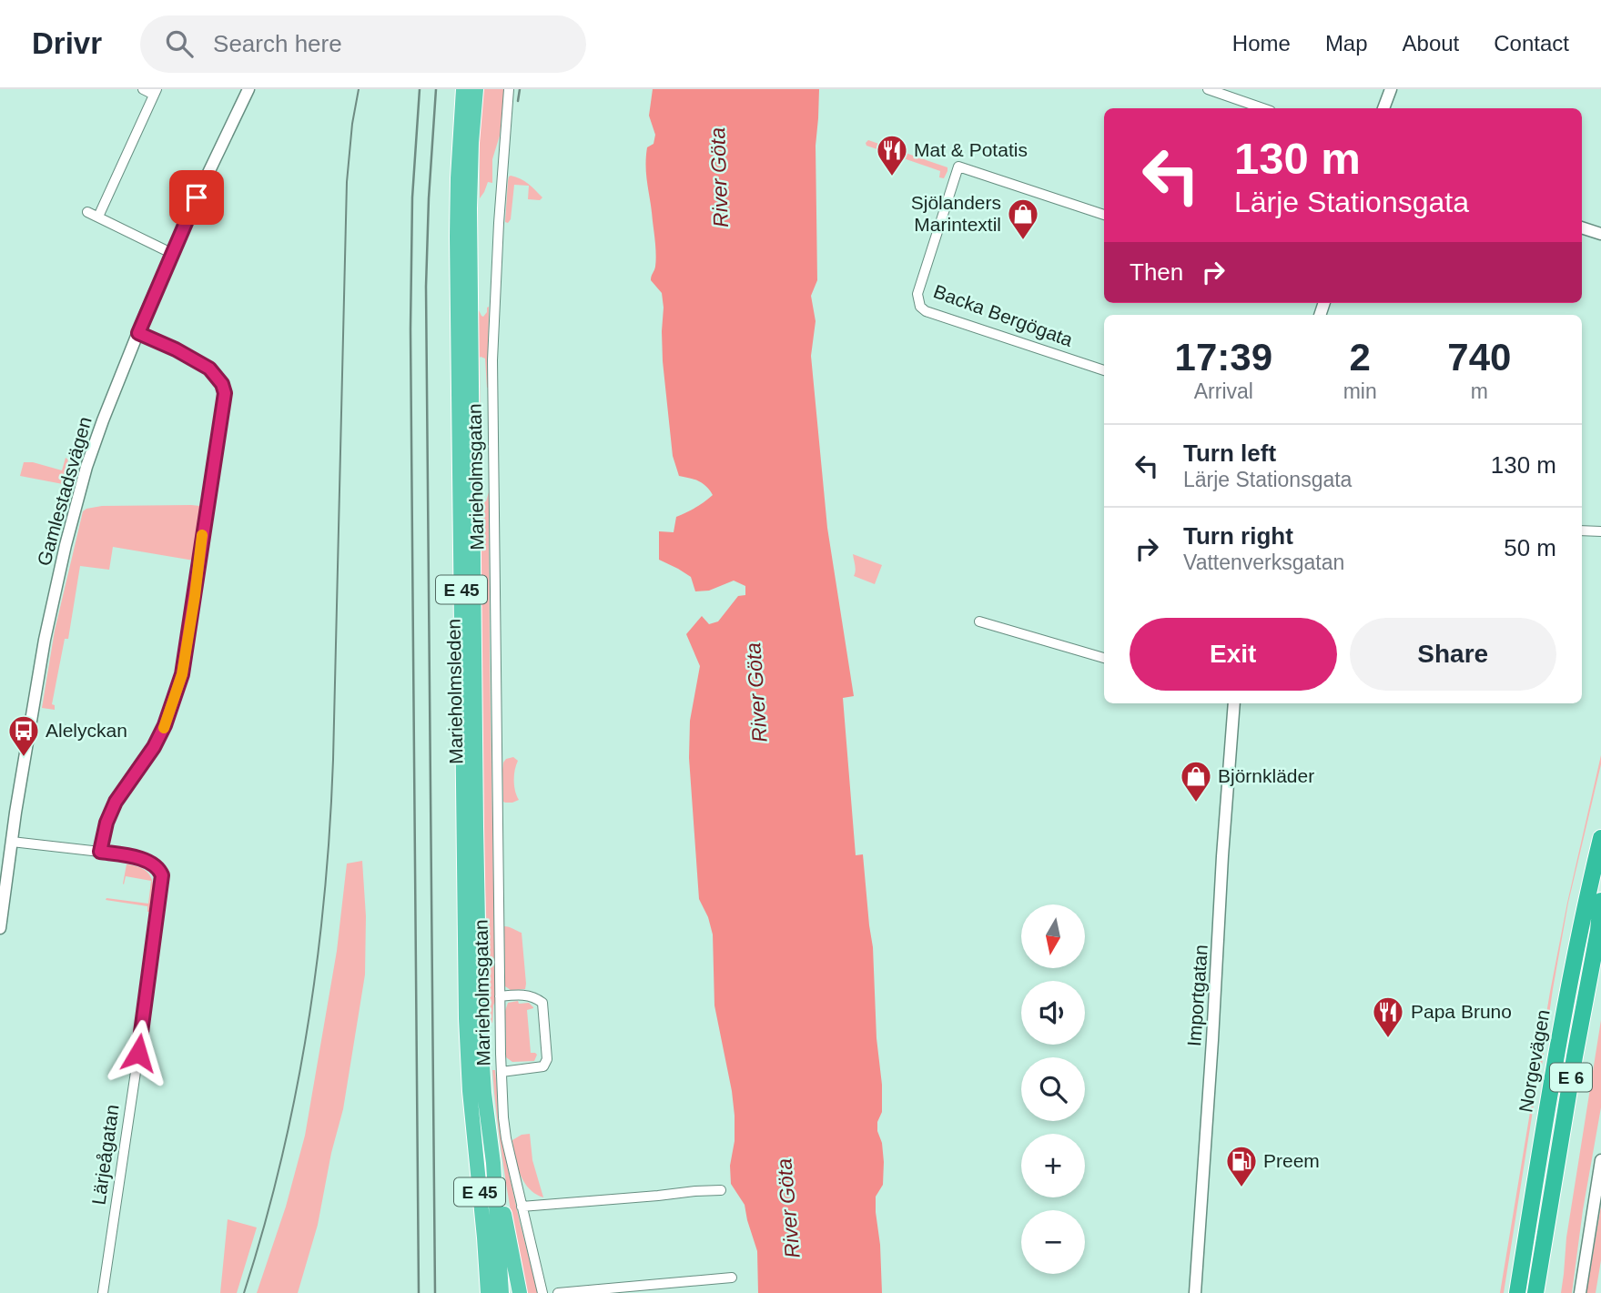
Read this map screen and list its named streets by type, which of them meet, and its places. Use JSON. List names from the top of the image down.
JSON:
{
  "streets": {
    "highway": [
      "E 45",
      "Marieholmsleden",
      "Norgevägen",
      "E 6"
    ],
    "street": [
      "Backa Bergögata",
      "Marieholmsgatan",
      "Gamlestadsvägen",
      "Importgatan",
      "Lärjeågatan"
    ]
  },
  "water": ["River Göta"],
  "places": {
    "restaurant": ["Mat & Potatis", "Papa Bruno"],
    "shop": ["Sjölanders Marintextil", "Björnkläder"],
    "bus stop": ["Alelyckan"],
    "fuel station": ["Preem"]
  },
  "north": "bottom",
  "page": {
    "header": "Drivr",
    "search": "Search here",
    "nav": [
      "Home",
      "Map",
      "About",
      "Contact"
    ],
    "turn": ["130 m", "Lärje Stationsgata"],
    "then": "Then",
    "eta": [
      "17:39",
      "Arrival",
      "2",
      "min",
      "740",
      "m"
    ],
    "list": [
      {
        "name": "Turn left",
        "note": "Lärje Stationsgata",
        "value": "130 m"
      },
      {
        "name": "Turn right",
        "note": "Vattenverksgatan",
        "value": "50 m"
      }
    ],
    "buttons": ["Exit", "Share"],
    "map_buttons": ["+", "−"]
  }
}
